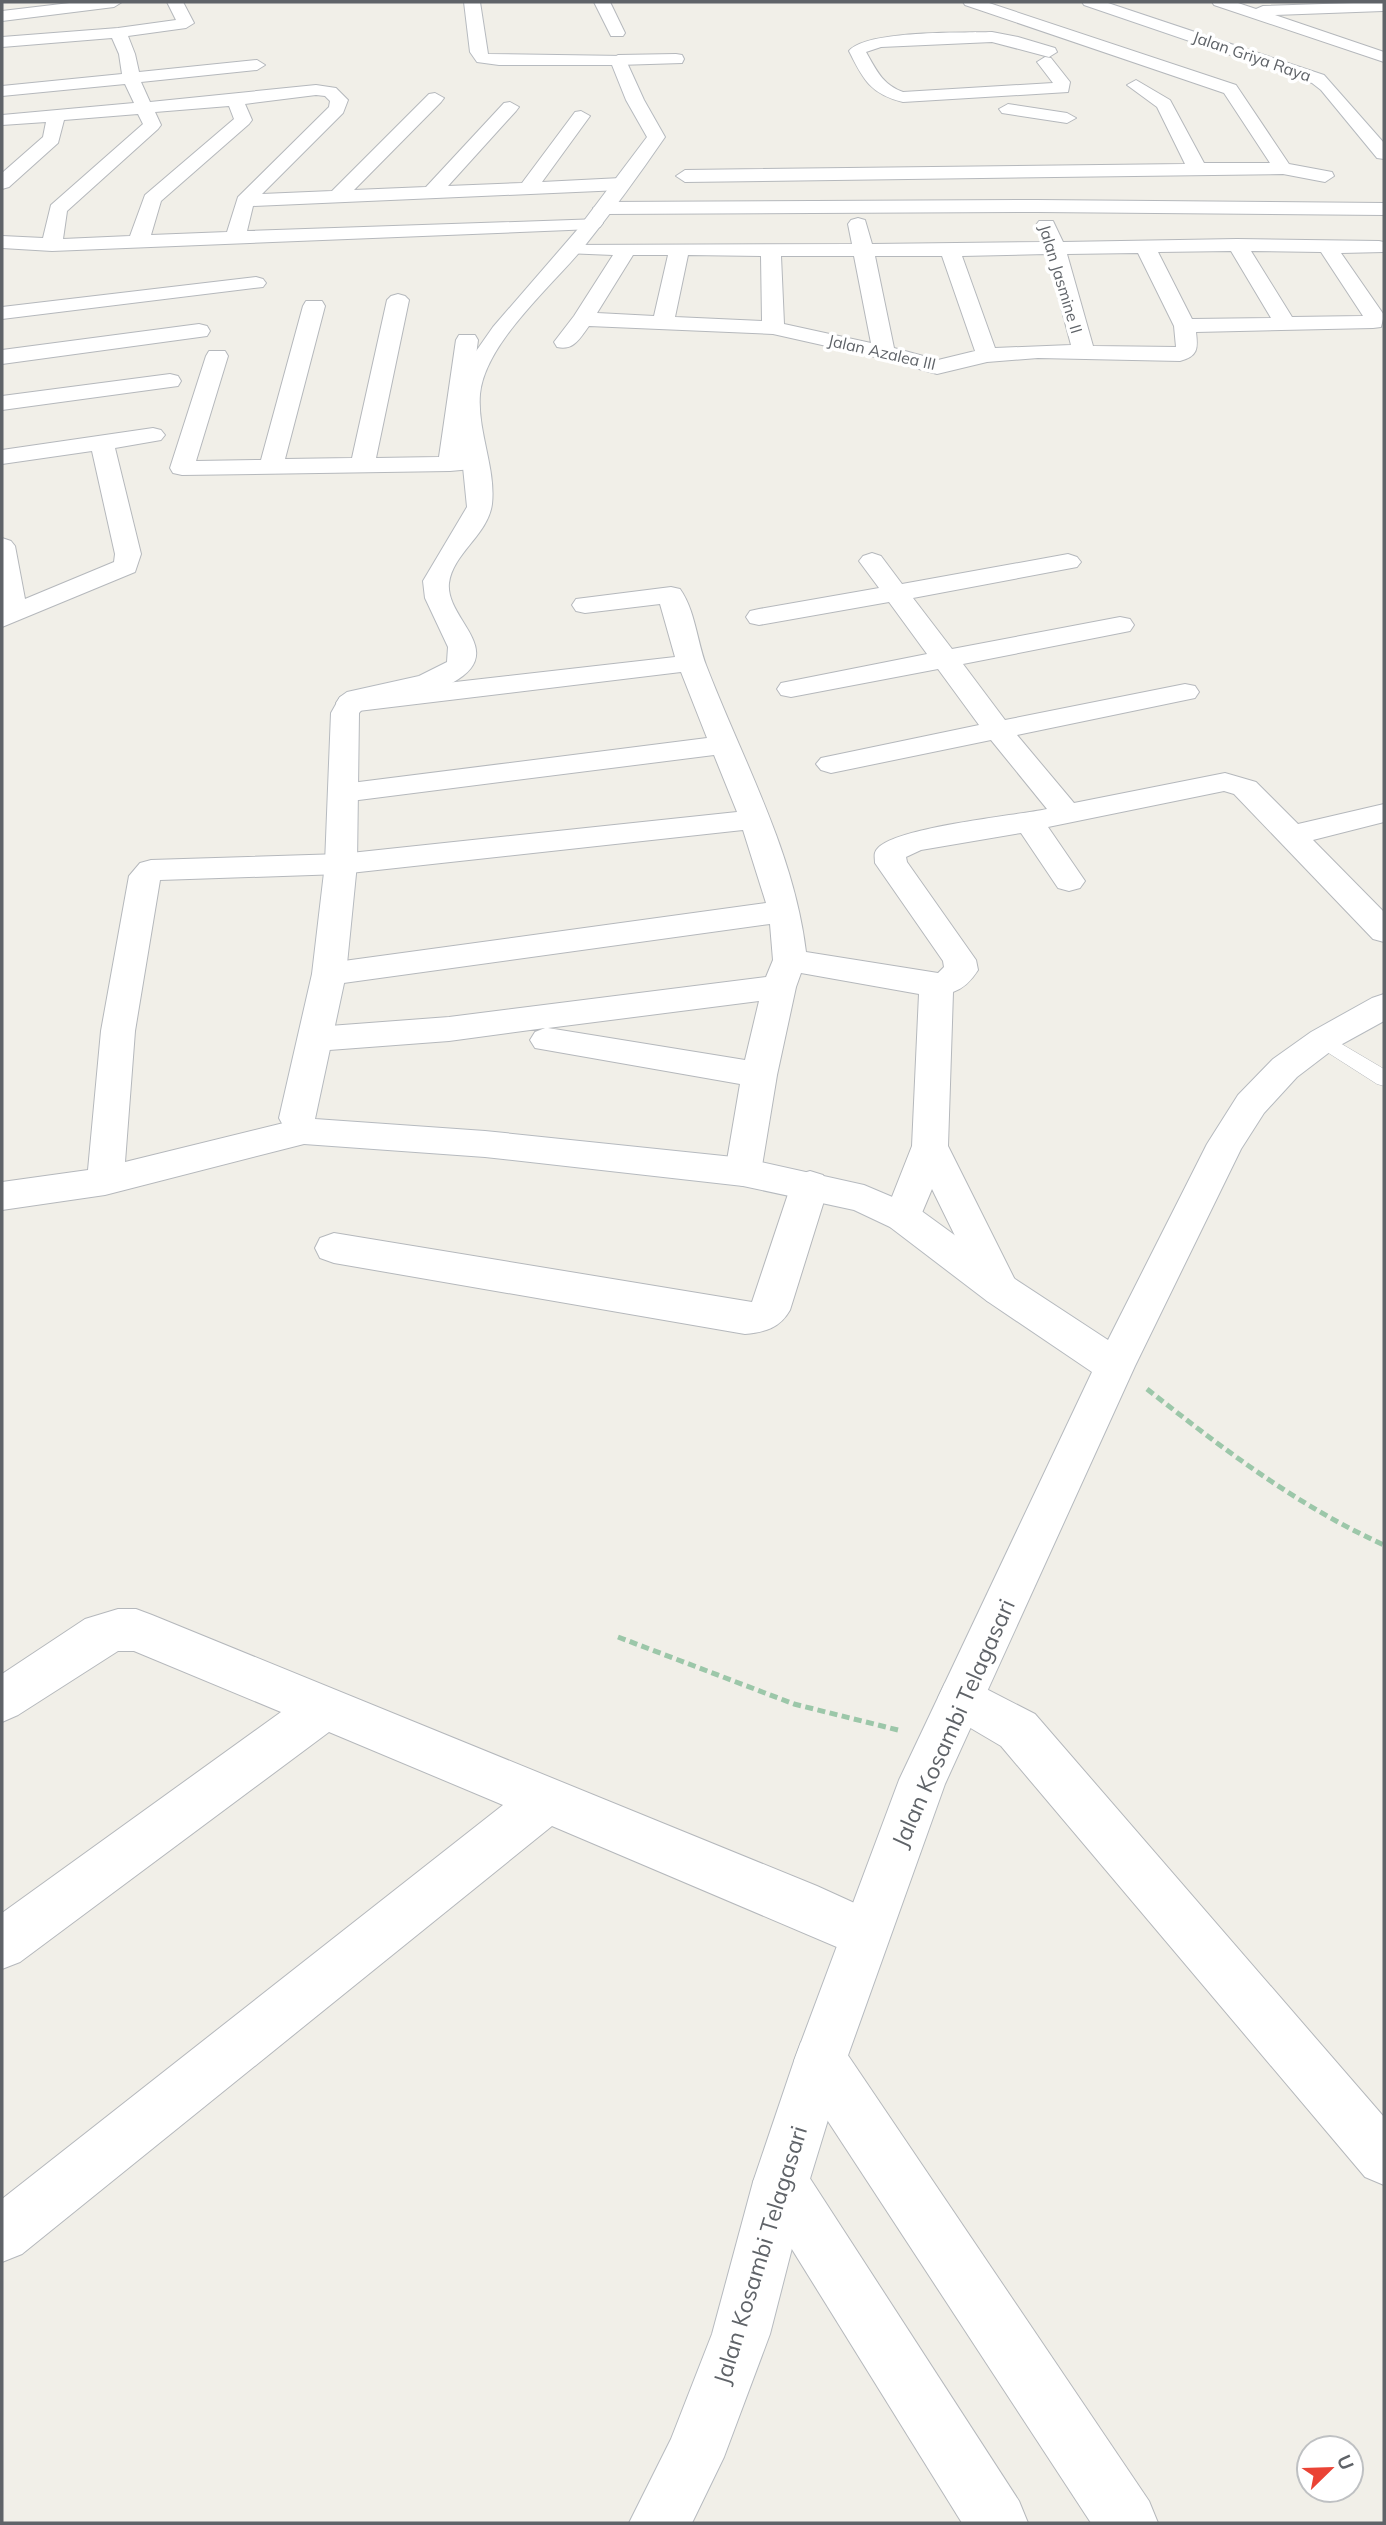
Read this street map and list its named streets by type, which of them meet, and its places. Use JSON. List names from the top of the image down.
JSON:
{
  "streets": {
    "street": [
      "Jalan Griya Raya",
      "Jalan Jasmine II",
      "Jalan Azalea III",
      "Jalan Kosambi Telagasari"
    ]
  },
  "crossings": [
    ["Jalan Jasmine II", "Jalan Azalea III"]
  ],
  "north": "top right"
}
